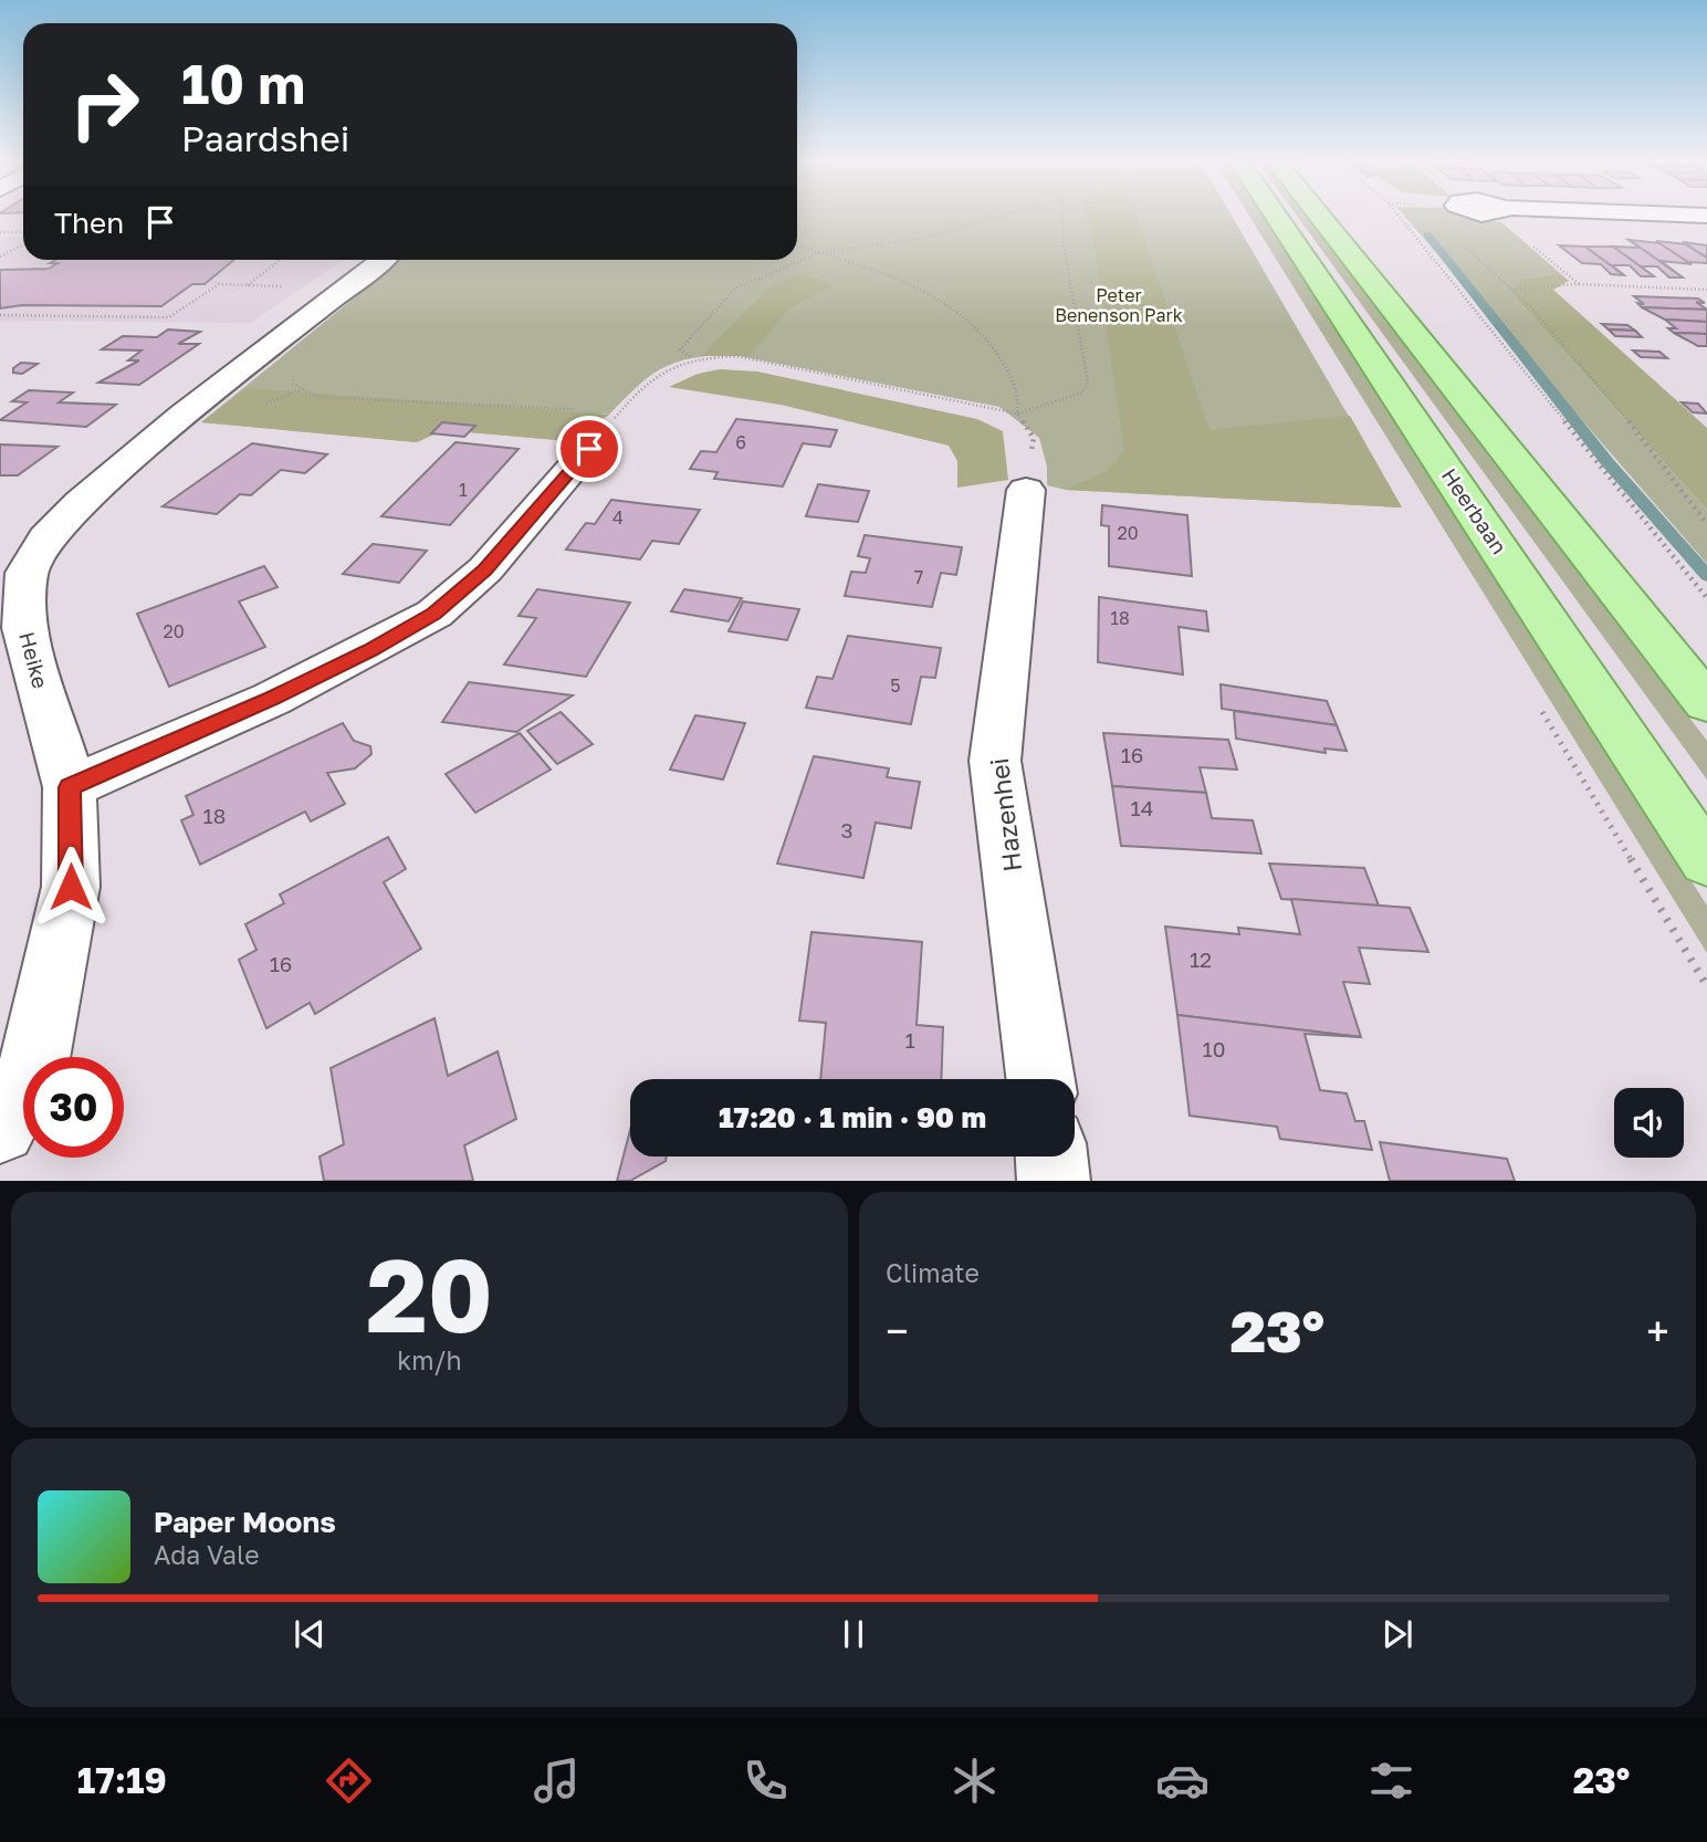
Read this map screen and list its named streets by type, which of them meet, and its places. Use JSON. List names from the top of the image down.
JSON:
{
  "streets": {
    "main road": ["Heerbaan"],
    "street": ["Heike", "Hazenhei"]
  },
  "parks": ["Peter Benenson Park"],
  "house_numbers": [
    "6",
    "1",
    "4",
    "20",
    "7",
    "18",
    "20",
    "5",
    "16",
    "14",
    "18",
    "3",
    "12",
    "16",
    "1",
    "10"
  ],
  "page": {
    "turn": ["10 m", "Paardshei"],
    "then": "Then",
    "limit": "30",
    "trip": "17:20 · 1 min · 90 m",
    "tile": [
      ["20", "km/h"],
      "Climate"
    ],
    "heat": ["−", "23°", "+"],
    "song": ["Paper Moons", "Ada Vale"],
    "tabs": ["17:19", "23°"]
  }
}
